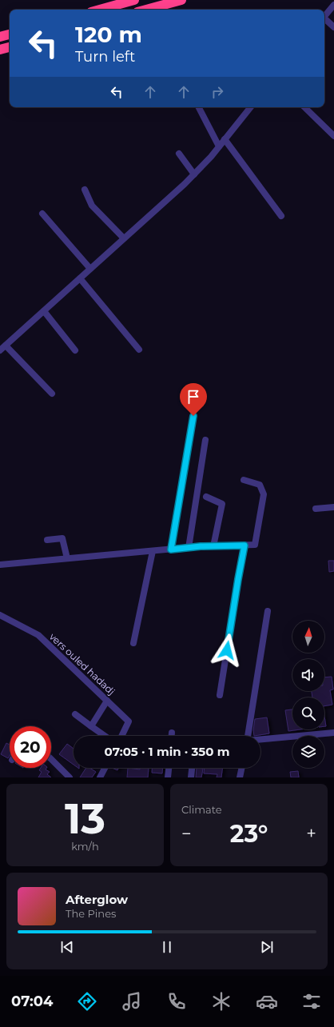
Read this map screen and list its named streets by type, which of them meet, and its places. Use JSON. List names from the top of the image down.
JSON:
{
  "streets": {
    "street": ["vers ouled hadadj"]
  },
  "north": "top",
  "page": {
    "turn": ["120 m", "Turn left"],
    "limit": "20",
    "trip": "07:05 · 1 min · 350 m",
    "tile": [
      ["13", "km/h"],
      "Climate"
    ],
    "heat": ["−", "23°", "+"],
    "song": ["Afterglow", "The Pines"],
    "tabs": "07:04"
  }
}
